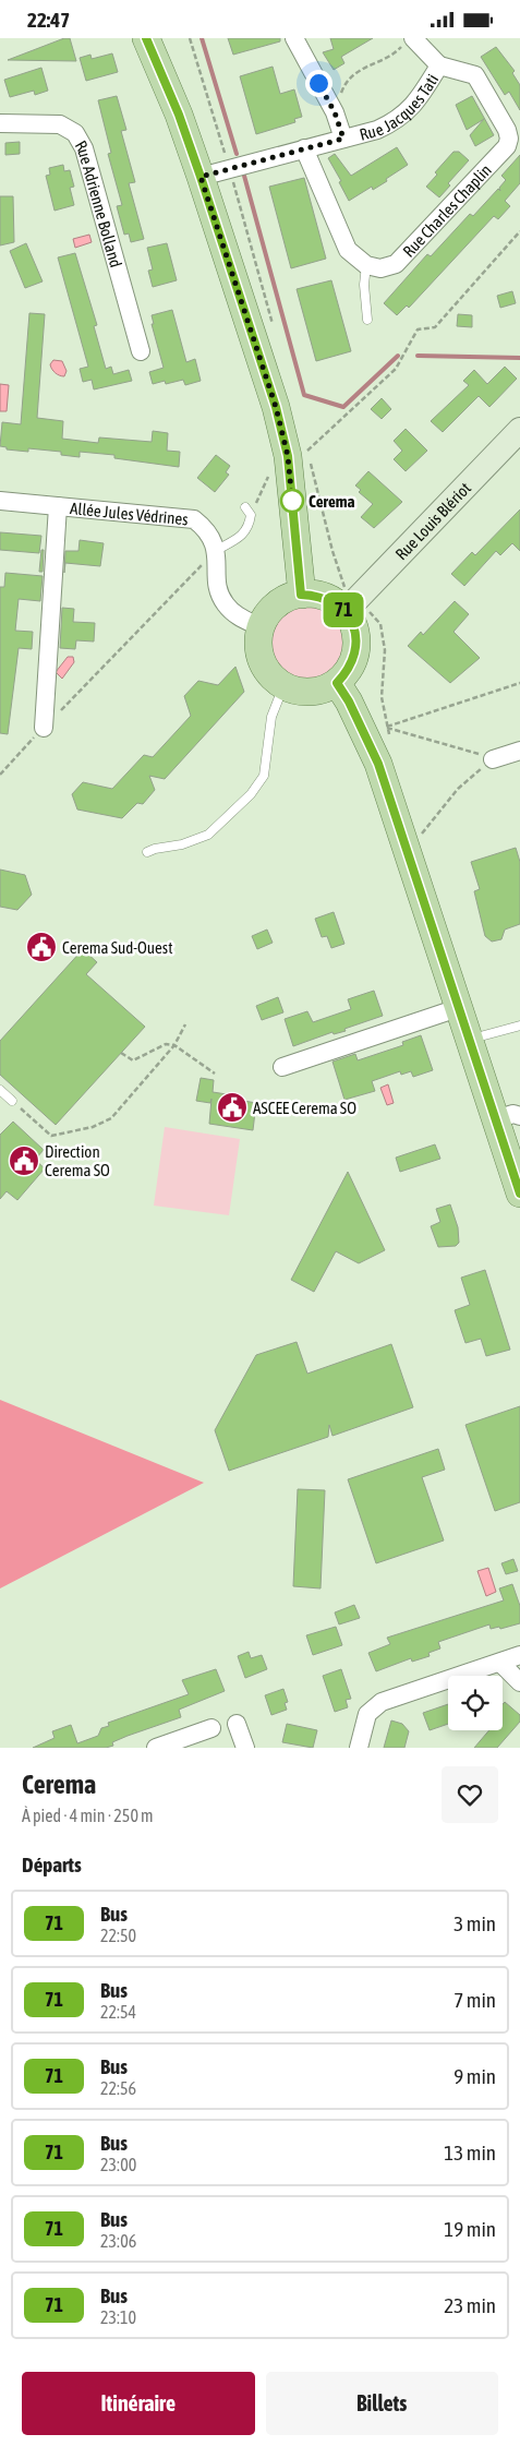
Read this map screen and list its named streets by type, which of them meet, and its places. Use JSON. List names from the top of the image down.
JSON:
{
  "streets": {
    "street": [
      "Rue Jacques Tati",
      "Rue Adrienne Bolland",
      "Rue Charles Chaplin",
      "Allée Jules Védrines",
      "Rue Louis Blériot"
    ]
  },
  "crossings": [
    ["Rue Jacques Tati", "Rue Charles Chaplin"],
    ["Allée Jules Védrines", "Rue Louis Blériot"]
  ],
  "places": {
    "other": ["Cerema"],
    "public building": ["Cerema Sud-Ouest", "ASCEE Cerema SO", "Direction Cerema SO"]
  },
  "lines": ["bus line 71"],
  "page": {
    "status": "22:47",
    "on_map": "71",
    "heading": [
      ["Cerema", "À pied · 4 min · 250 m"],
      "Départs"
    ],
    "list": [
      {
        "mark": "71",
        "name": "Bus",
        "note": "22:50",
        "value": "3 min"
      },
      {
        "mark": "71",
        "name": "Bus",
        "note": "22:54",
        "value": "7 min"
      },
      {
        "mark": "71",
        "name": "Bus",
        "note": "22:56",
        "value": "9 min"
      },
      {
        "mark": "71",
        "name": "Bus",
        "note": "23:00",
        "value": "13 min"
      },
      {
        "mark": "71",
        "name": "Bus",
        "note": "23:06",
        "value": "19 min"
      },
      {
        "mark": "71",
        "name": "Bus",
        "note": "23:10",
        "value": "23 min"
      }
    ],
    "buttons": ["Itinéraire", "Billets"]
  }
}
